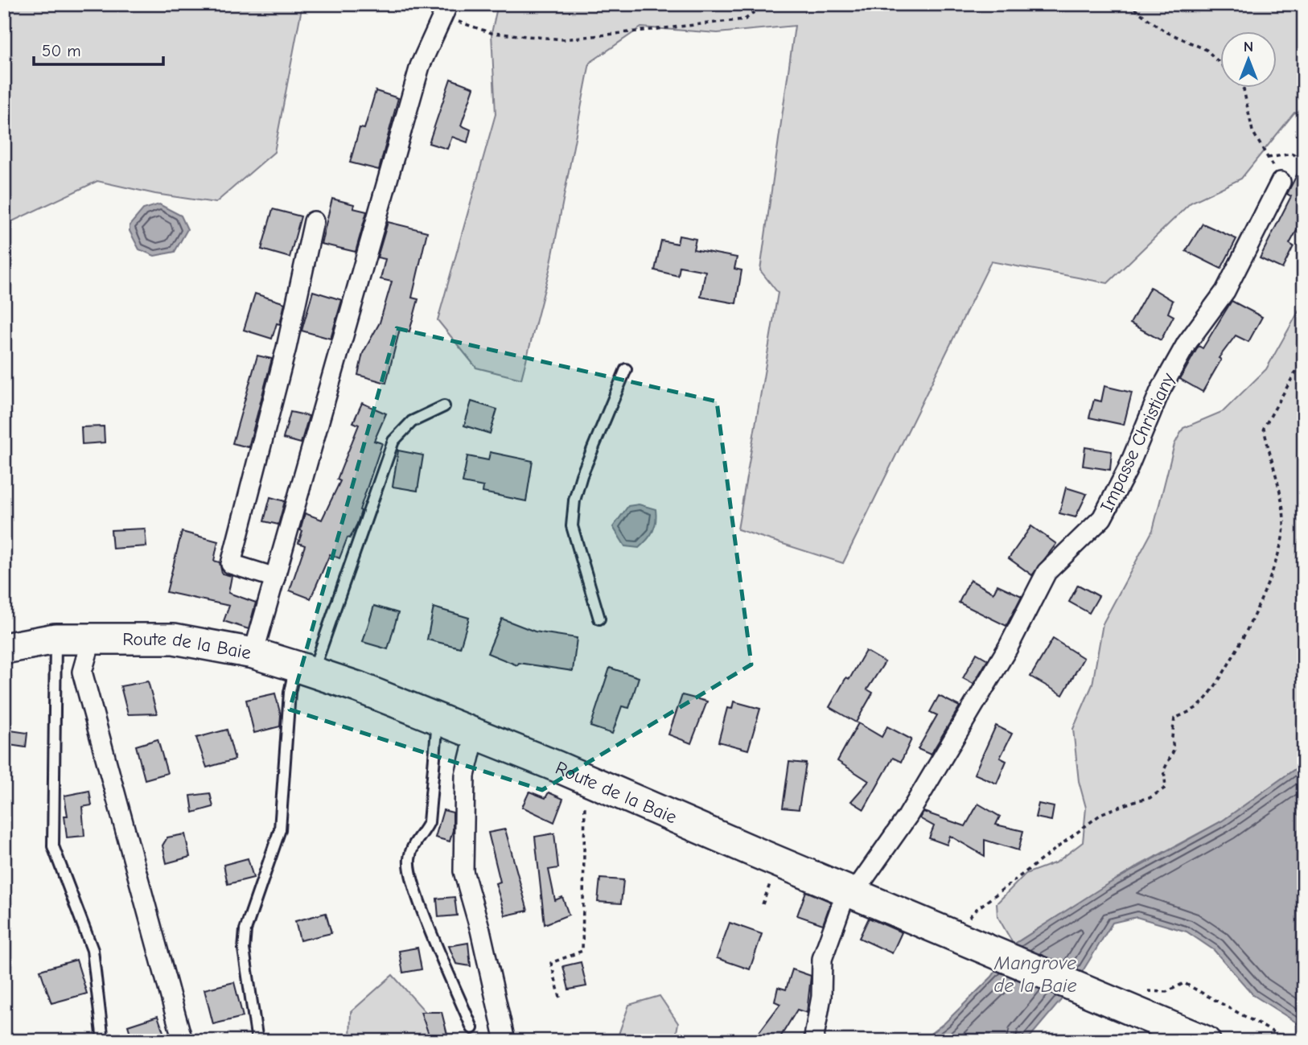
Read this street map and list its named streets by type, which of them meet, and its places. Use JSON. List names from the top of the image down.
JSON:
{
  "streets": {
    "main road": ["Route de la Baie"],
    "street": ["Impasse Christiany"]
  },
  "crossings": [
    ["Impasse Christiany", "Route de la Baie"]
  ],
  "water": ["Mangrove de la Baie"],
  "scale_bar": "50 m",
  "north": "top"
}
